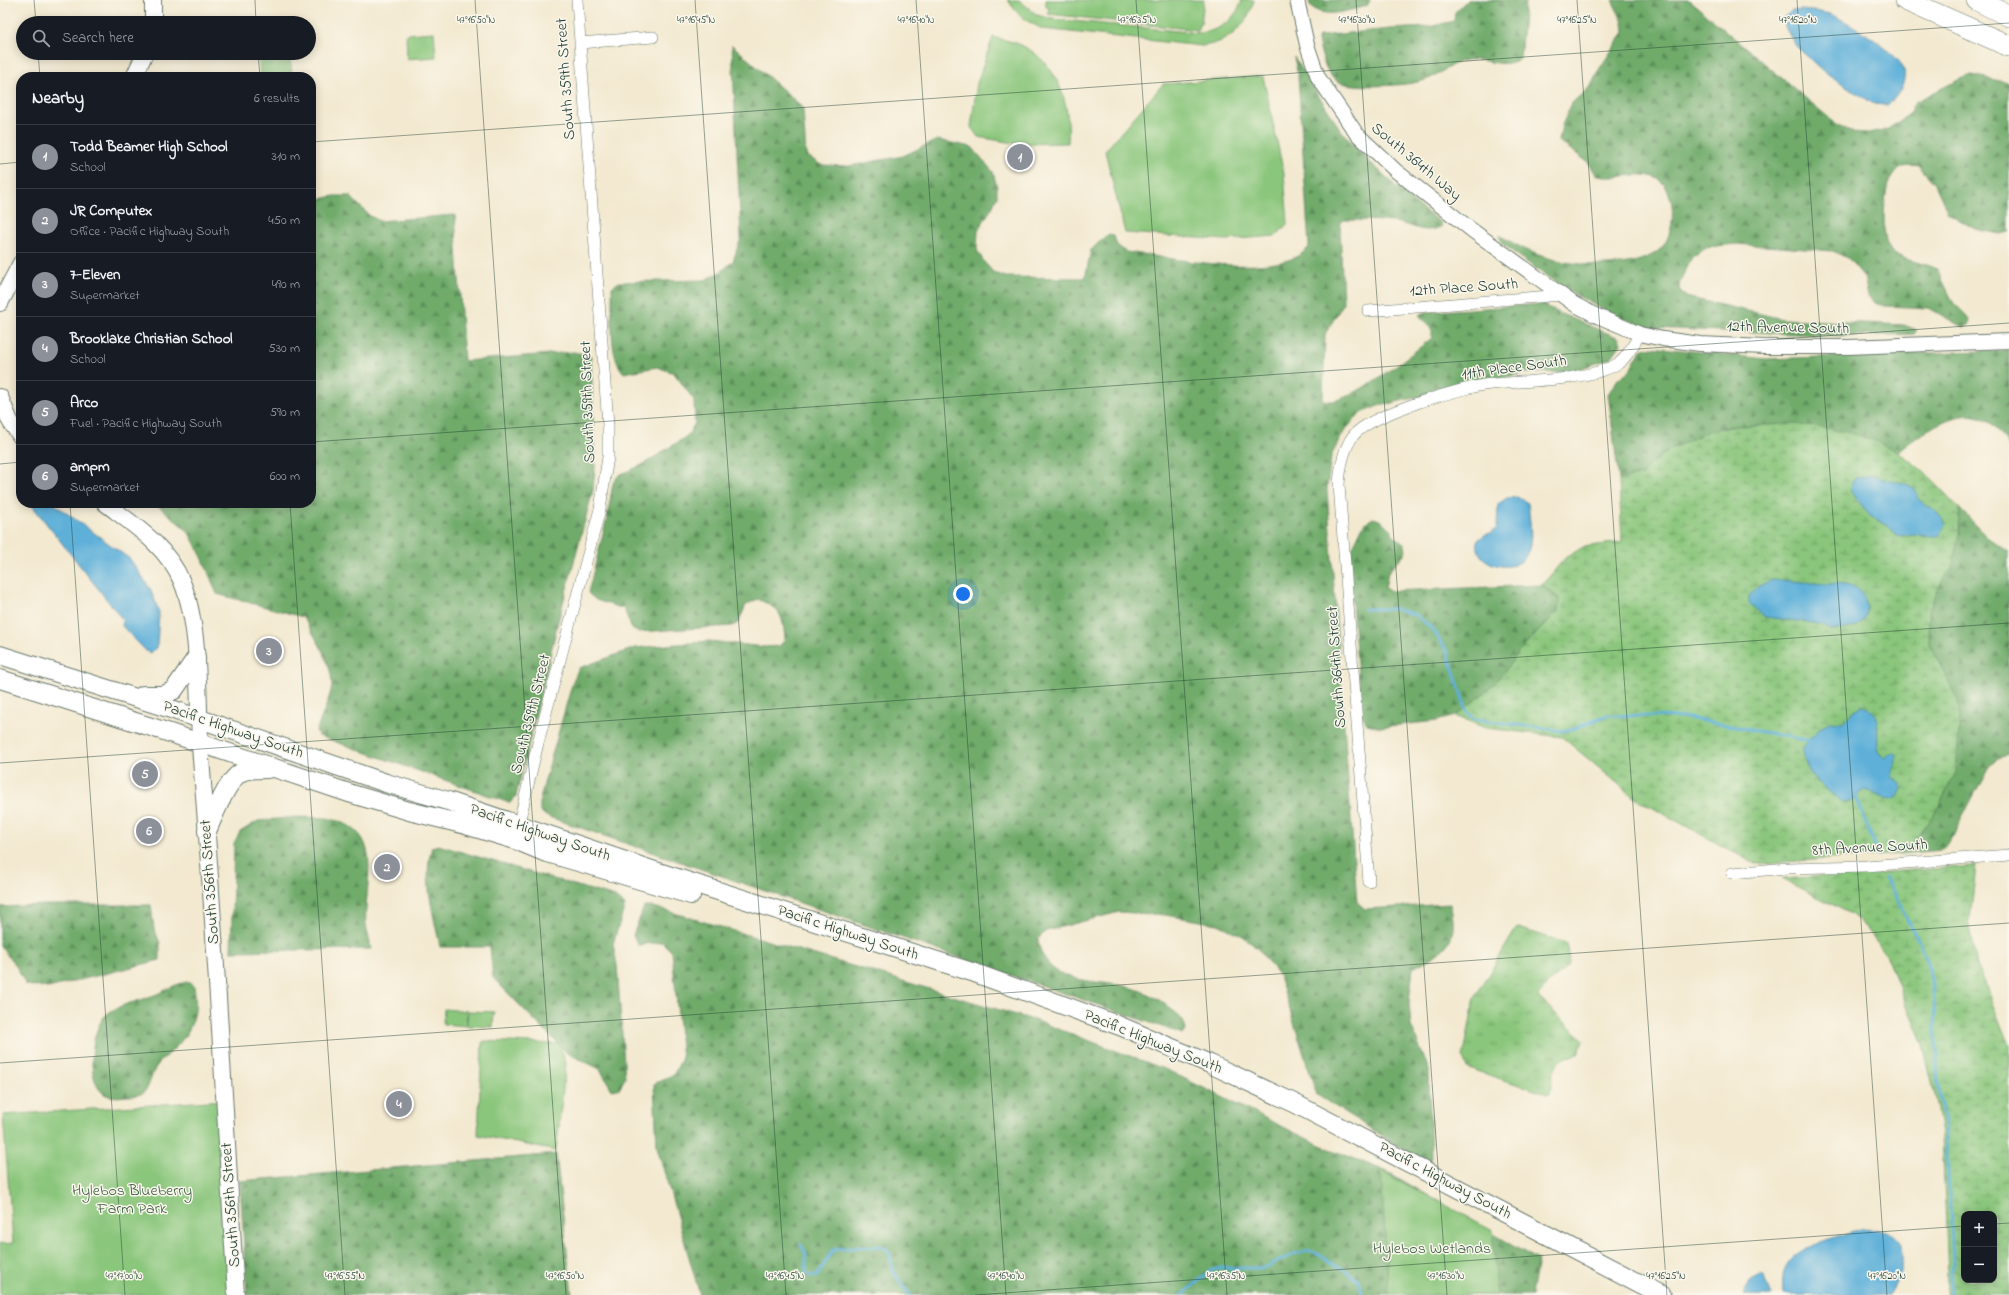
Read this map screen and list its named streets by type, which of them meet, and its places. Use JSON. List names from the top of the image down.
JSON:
{
  "streets": {
    "main road": ["Pacific Highway South", "South 356th Street"],
    "street": [
      "South 359th Street",
      "South 364th Way",
      "12th Place South",
      "12th Avenue South",
      "11th Place South",
      "South 364th Street",
      "8th Avenue South"
    ]
  },
  "crossings": [
    ["South 359th Street", "Pacific Highway South"],
    ["South 364th Way", "12th Place South"],
    ["South 364th Way", "12th Avenue South"],
    ["12th Avenue South", "11th Place South"],
    ["11th Place South", "South 364th Street"],
    ["Pacific Highway South", "South 356th Street"]
  ],
  "parks": ["Hylebos Blueberry Farm Park", "Hylebos Wetlands"],
  "page": {
    "search": "Search here",
    "heading": ["Nearby", "6 results"],
    "list": [
      {
        "mark": "1",
        "name": "Todd Beamer High School",
        "note": "School",
        "value": "310 m"
      },
      {
        "mark": "2",
        "name": "JR Computex",
        "note": "Office · Pacific Highway South",
        "value": "450 m"
      },
      {
        "mark": "3",
        "name": "7-Eleven",
        "note": "Supermarket",
        "value": "490 m"
      },
      {
        "mark": "4",
        "name": "Brooklake Christian School",
        "note": "School",
        "value": "530 m"
      },
      {
        "mark": "5",
        "name": "Arco",
        "note": "Fuel · Pacific Highway South",
        "value": "590 m"
      },
      {
        "mark": "6",
        "name": "ampm",
        "note": "Supermarket",
        "value": "600 m"
      }
    ],
    "pins": [
      "1",
      "3",
      "5",
      "6",
      "2",
      "4"
    ],
    "map_buttons": ["+", "−"]
  },
  "coordinates": [
    "47°16'50\"N",
    "47°16'45\"N",
    "47°16'40\"N",
    "47°16'35\"N",
    "47°16'30\"N",
    "47°16'25\"N",
    "47°16'20\"N",
    "47°17'00\"N",
    "47°16'55\"N"
  ]
}
